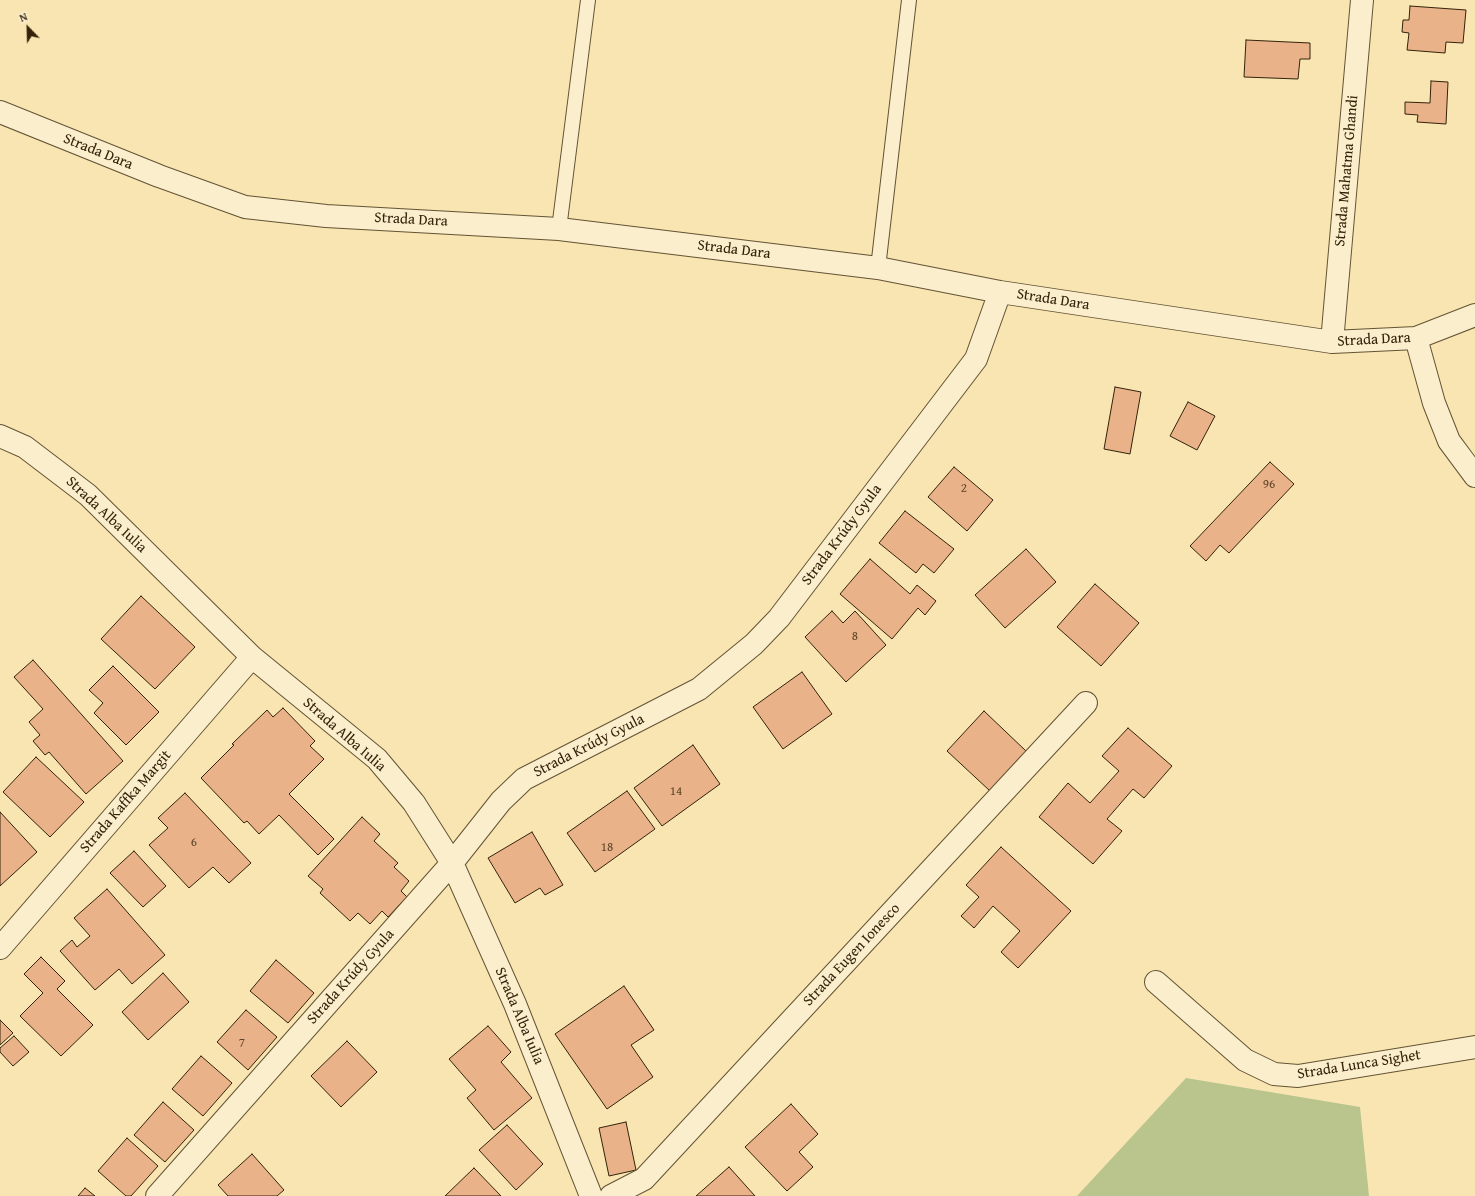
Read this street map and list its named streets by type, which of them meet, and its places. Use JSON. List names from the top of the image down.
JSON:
{
  "streets": {
    "street": [
      "Strada Dara",
      "Strada Mahatma Ghandi",
      "Strada Alba Iulia",
      "Strada Krúdy Gyula",
      "Strada Kaffka Margit",
      "Strada Eugen Ionesco",
      "Strada Lunca Sighet"
    ]
  },
  "crossings": [
    ["Strada Dara", "Strada Mahatma Ghandi"],
    ["Strada Dara", "Strada Krúdy Gyula"],
    ["Strada Alba Iulia", "Strada Krúdy Gyula"],
    ["Strada Alba Iulia", "Strada Kaffka Margit"]
  ],
  "house_numbers": [
    "96",
    "2",
    "8",
    "14",
    "6",
    "18",
    "7"
  ],
  "north": "top left"
}
